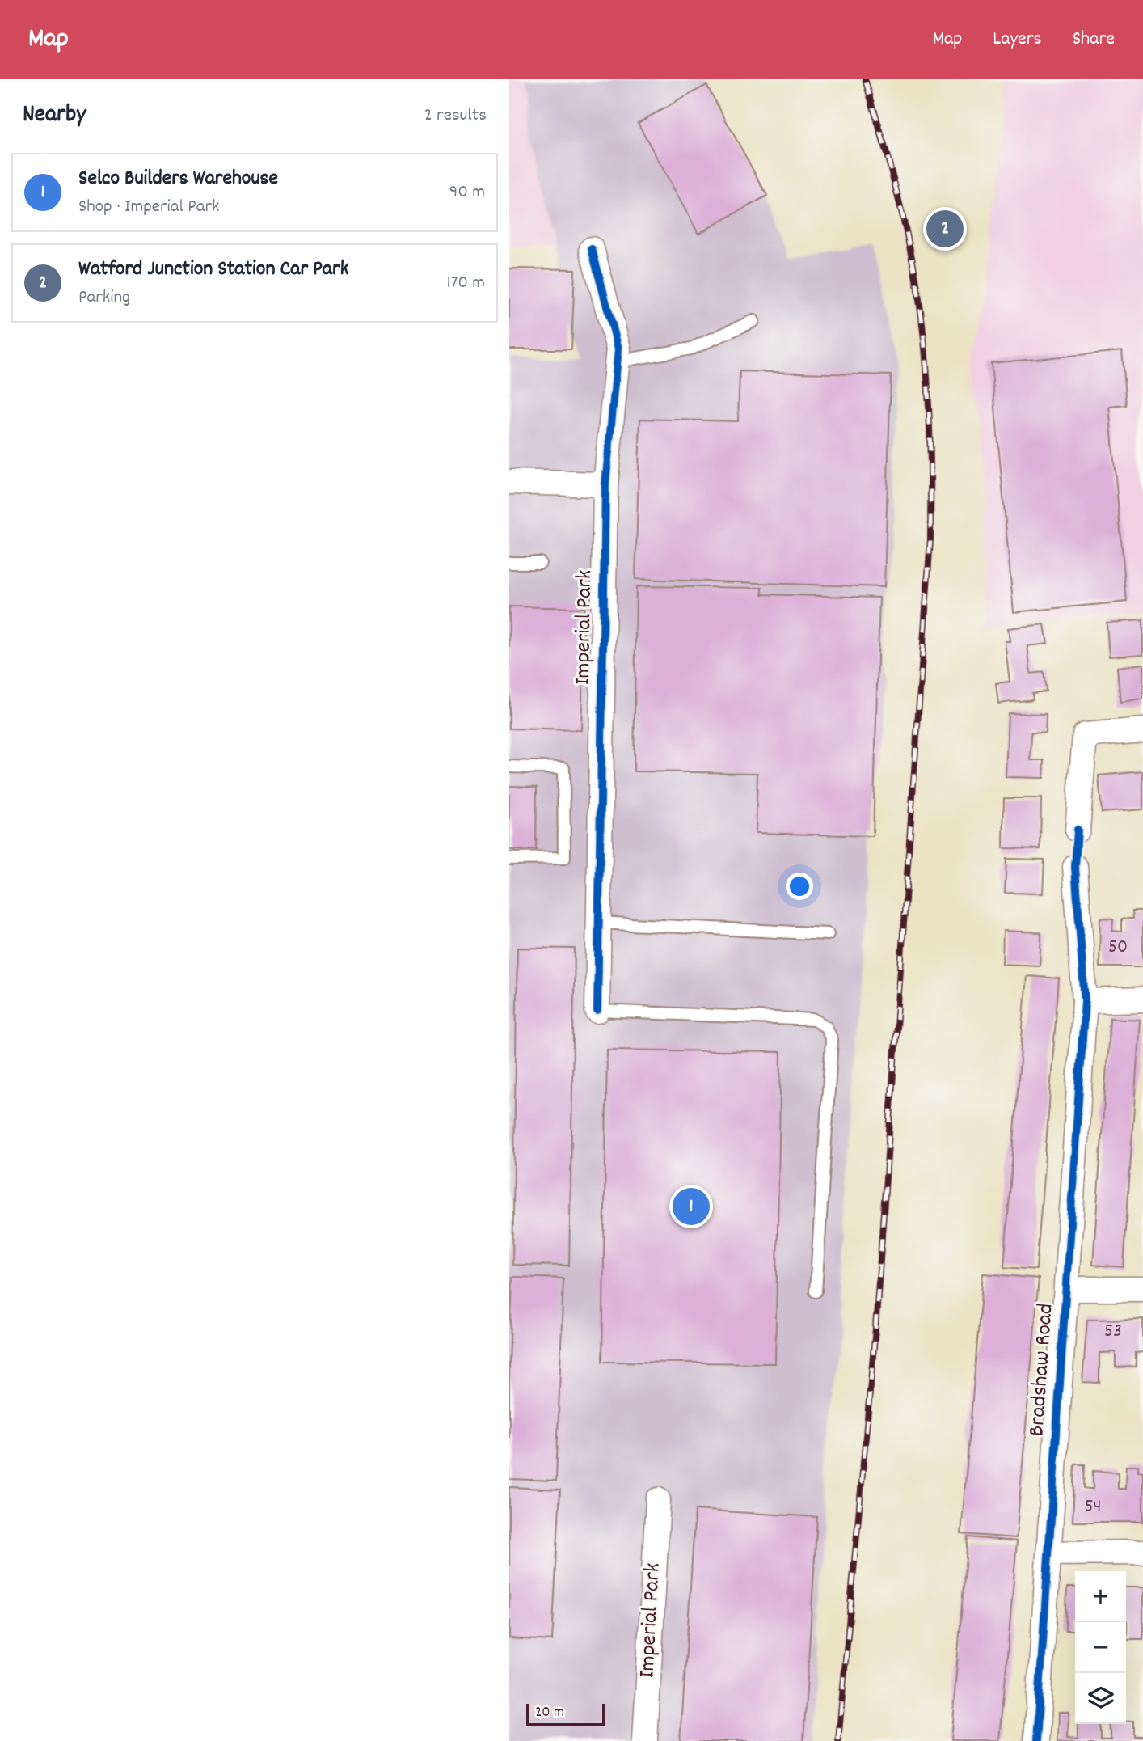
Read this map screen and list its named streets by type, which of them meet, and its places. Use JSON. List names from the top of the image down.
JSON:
{
  "streets": {
    "street": ["Imperial Park", "Bradshaw Road"]
  },
  "house_numbers": ["50", "53", "54"],
  "scale_bar": "20 m",
  "page": {
    "header": "Map",
    "nav": ["Map", "Layers", "Share"],
    "heading": ["Nearby", "2 results"],
    "list": [
      {
        "mark": "1",
        "name": "Selco Builders Warehouse",
        "note": "Shop · Imperial Park",
        "value": "90 m"
      },
      {
        "mark": "2",
        "name": "Watford Junction Station Car Park",
        "note": "Parking",
        "value": "170 m"
      }
    ],
    "pins": ["2", "1"],
    "map_buttons": ["+", "−"],
    "scale": "20 m"
  }
}
